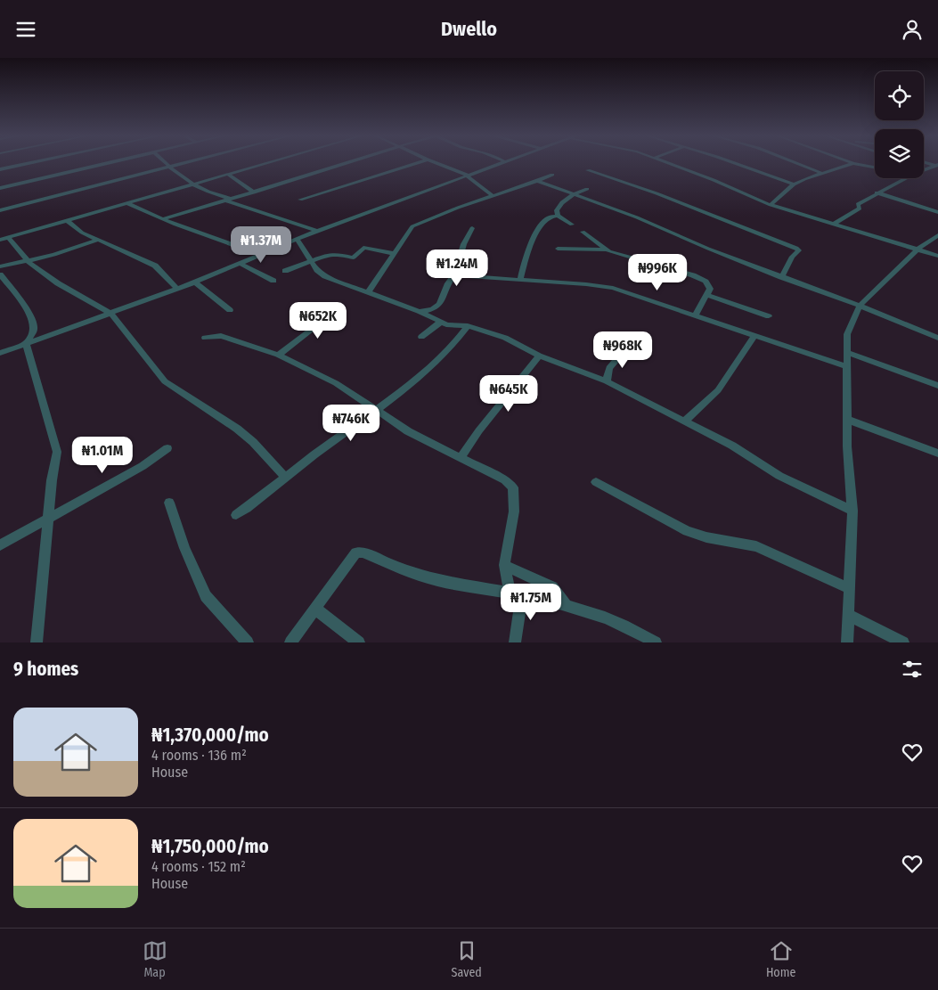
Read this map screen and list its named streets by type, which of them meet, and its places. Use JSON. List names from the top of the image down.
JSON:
{
  "page": {
    "header": "Dwello",
    "price": [
      "₦1.37M",
      "₦1.24M",
      "₦996K",
      "₦652K",
      "₦968K",
      "₦645K",
      "₦746K",
      "₦1.01M",
      "₦1.75M"
    ],
    "heading": "9 homes",
    "list": [
      {
        "name": "₦1,370,000/mo",
        "note": "4 rooms · 136 m² · House"
      },
      {
        "name": "₦1,750,000/mo",
        "note": "4 rooms · 152 m² · House"
      }
    ],
    "tabs": ["Map", "Saved", "Home"]
  }
}
